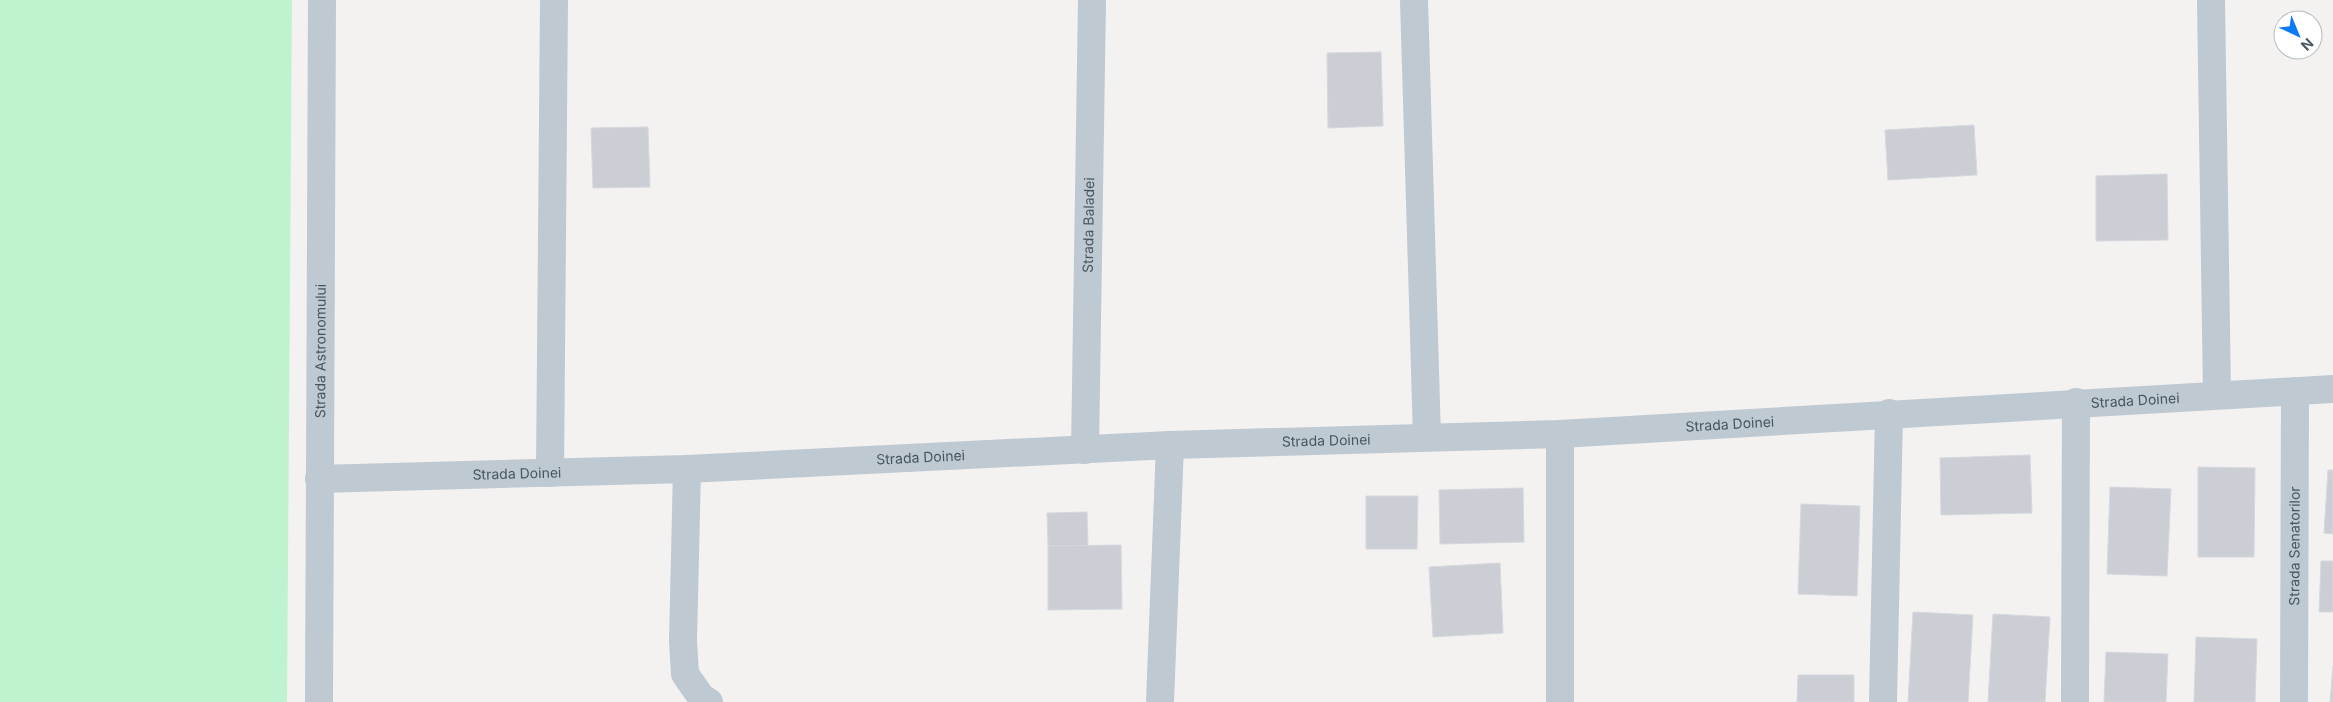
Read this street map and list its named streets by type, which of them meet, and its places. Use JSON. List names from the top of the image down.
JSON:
{
  "streets": {
    "street": [
      "Strada Baladei",
      "Strada Astronomului",
      "Strada Doinei",
      "Strada Senatorilor"
    ]
  },
  "crossings": [
    ["Strada Baladei", "Strada Doinei"],
    ["Strada Astronomului", "Strada Doinei"],
    ["Strada Doinei", "Strada Senatorilor"]
  ],
  "north": "bottom right"
}
